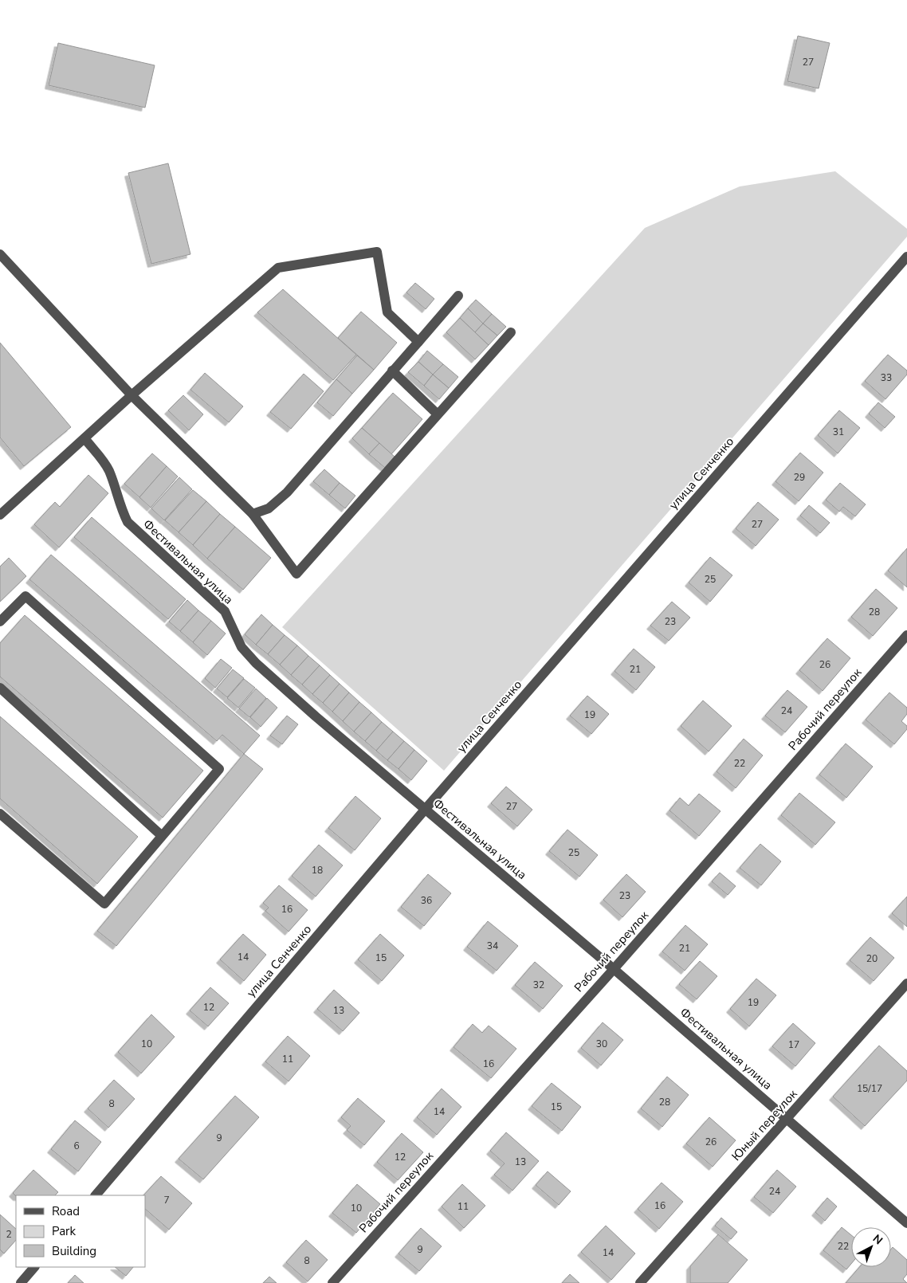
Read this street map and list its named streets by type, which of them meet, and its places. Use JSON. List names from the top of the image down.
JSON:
{
  "streets": {
    "street": [
      "улица Сенченко",
      "Фестивальная улица",
      "Рабочий переулок",
      "Юный переулок"
    ]
  },
  "crossings": [
    ["улица Сенченко", "Фестивальная улица"],
    ["Фестивальная улица", "Рабочий переулок"],
    ["Фестивальная улица", "Юный переулок"]
  ],
  "house_numbers": [
    "27",
    "33",
    "31",
    "29",
    "27",
    "25",
    "28",
    "23",
    "26",
    "21",
    "24",
    "19",
    "22",
    "27",
    "25",
    "18",
    "23",
    "36",
    "16",
    "34",
    "21",
    "14",
    "15",
    "20",
    "32",
    "19",
    "12",
    "13",
    "10",
    "30",
    "17",
    "11",
    "16",
    "15/17",
    "28",
    "8",
    "15",
    "14",
    "9",
    "26",
    "6",
    "12",
    "13",
    "24",
    "7",
    "16",
    "11",
    "10",
    "2",
    "22",
    "9",
    "14",
    "8"
  ],
  "legend": ["Road", "Park", "Building"],
  "north": "top right"
}
